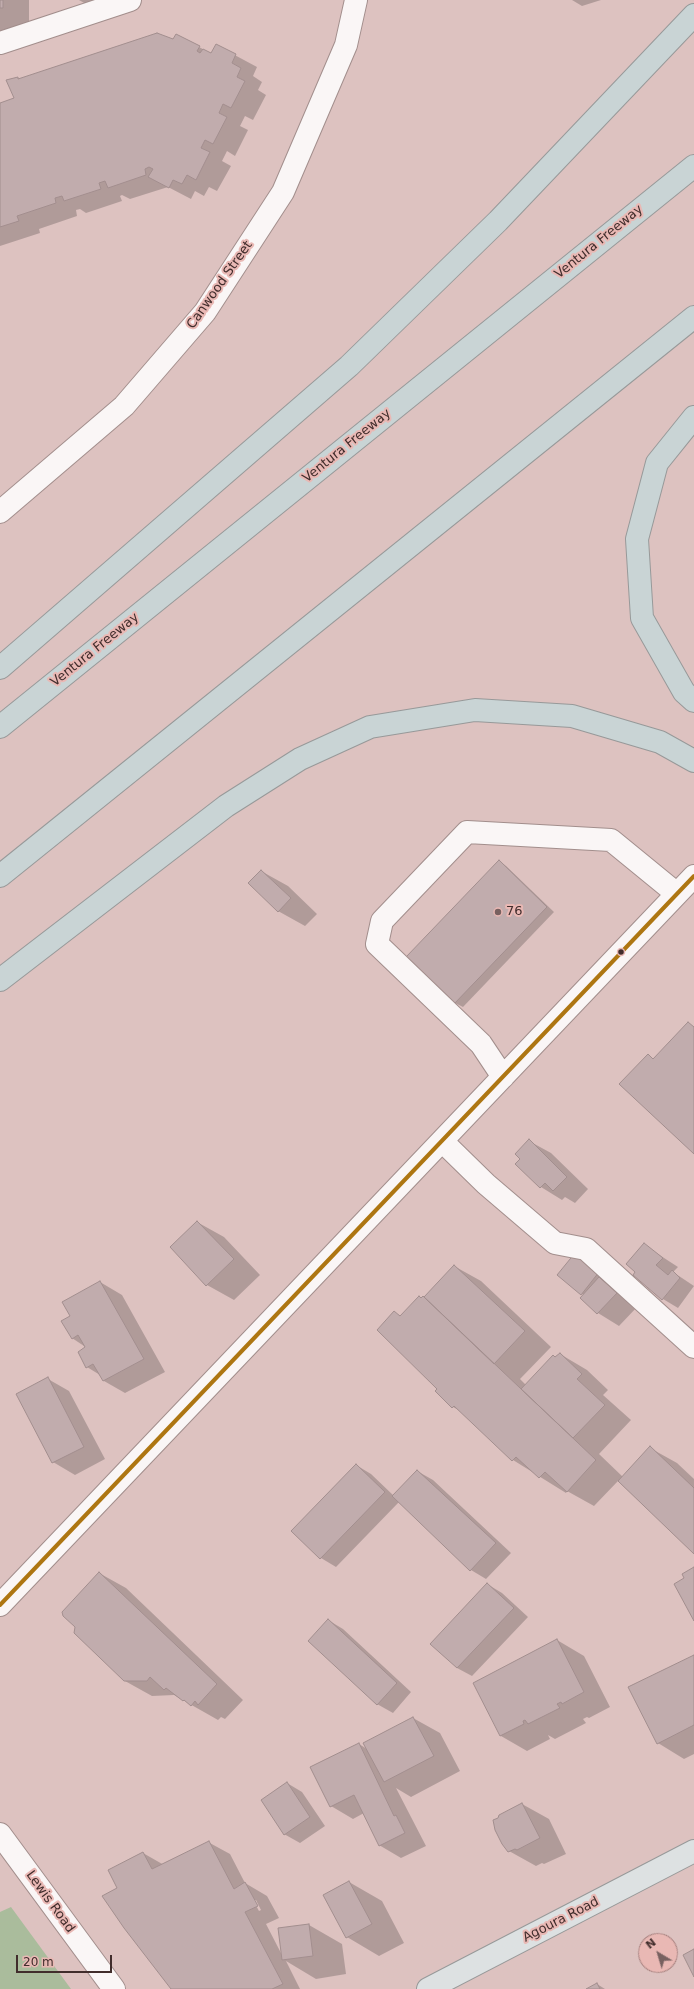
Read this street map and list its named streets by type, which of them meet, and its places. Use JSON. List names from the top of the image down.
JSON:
{
  "streets": {
    "highway": ["Ventura Freeway"],
    "main road": ["Agoura Road"],
    "street": ["Canwood Street", "Lewis Road"]
  },
  "places": ["76"],
  "scale_bar": "20 m",
  "north": "top left"
}
